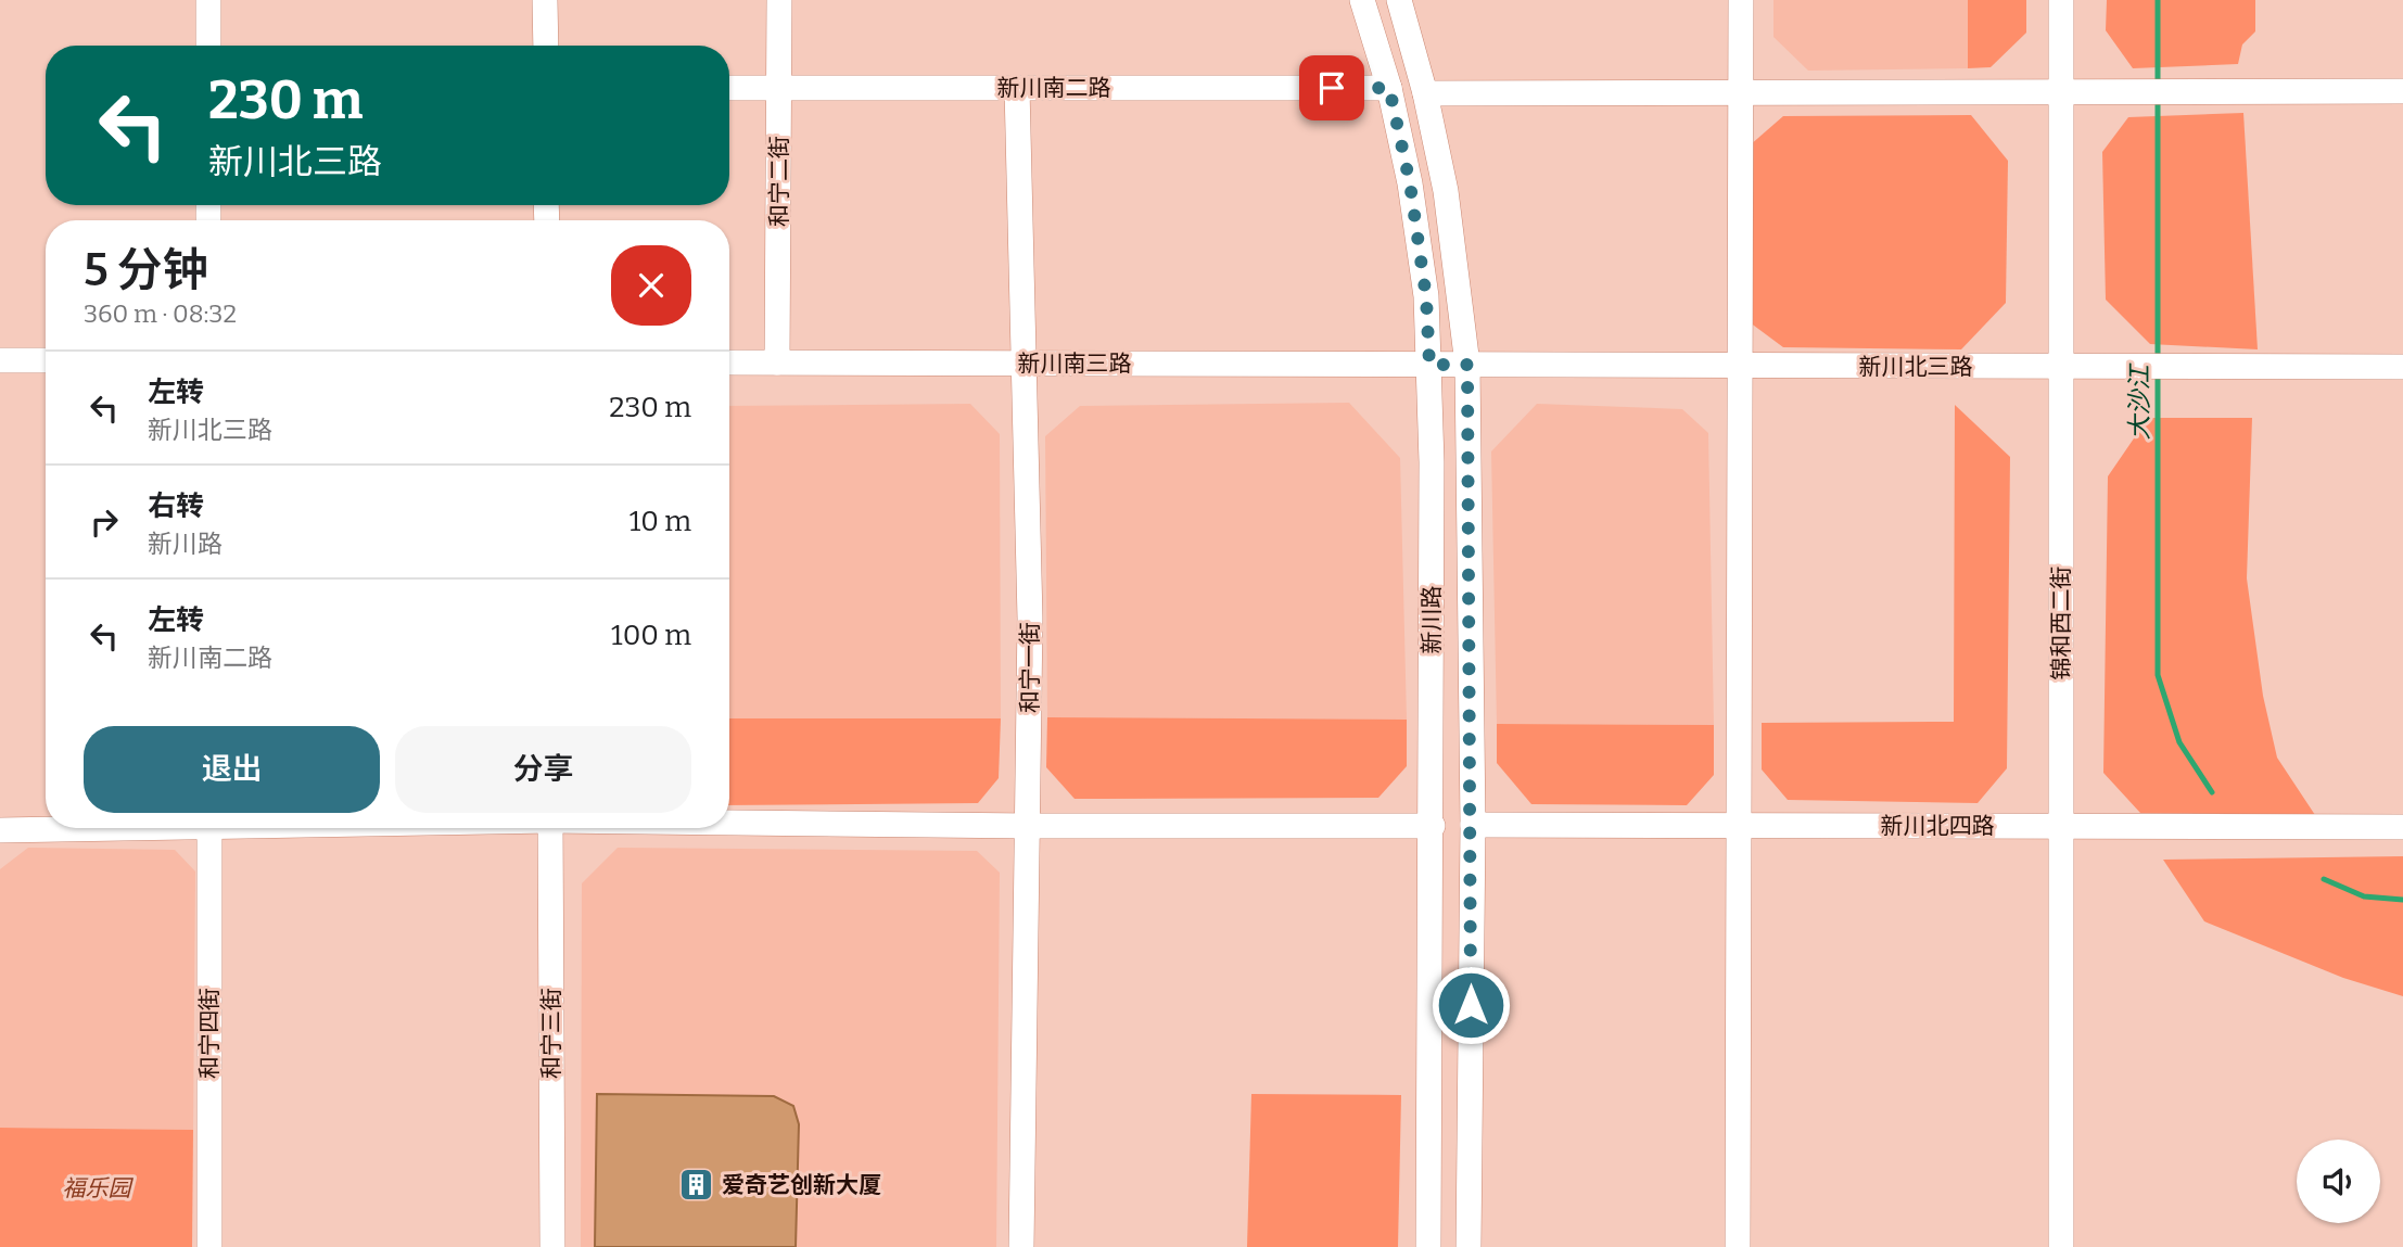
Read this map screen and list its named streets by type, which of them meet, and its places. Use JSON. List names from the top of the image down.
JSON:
{
  "streets": {
    "street": [
      "新川南二路",
      "和宁二街",
      "新川南三路",
      "新川北三路",
      "新川路",
      "锦和西二街",
      "和宁一街",
      "新川北四路",
      "和宁四街",
      "和宁三街"
    ]
  },
  "crossings": [
    ["新川南二路", "和宁二街"],
    ["新川南二路", "新川路"],
    ["新川南二路", "和宁一街"],
    ["和宁二街", "新川南三路"],
    ["新川南三路", "新川北三路"],
    ["新川南三路", "新川路"],
    ["新川南三路", "和宁一街"],
    ["新川北三路", "新川路"],
    ["新川北三路", "锦和西二街"],
    ["新川路", "新川北四路"],
    ["锦和西二街", "新川北四路"]
  ],
  "water": ["大沙江"],
  "parks": ["福乐园"],
  "places": {
    "building": ["爱奇艺创新大厦"]
  },
  "page": {
    "turn": ["230 m", "新川北三路"],
    "heading": ["5 分钟", "360 m · 08:32"],
    "list": [
      {
        "name": "左转",
        "note": "新川北三路",
        "value": "230 m"
      },
      {
        "name": "右转",
        "note": "新川路",
        "value": "10 m"
      },
      {
        "name": "左转",
        "note": "新川南二路",
        "value": "100 m"
      }
    ],
    "buttons": ["退出", "分享"]
  }
}
